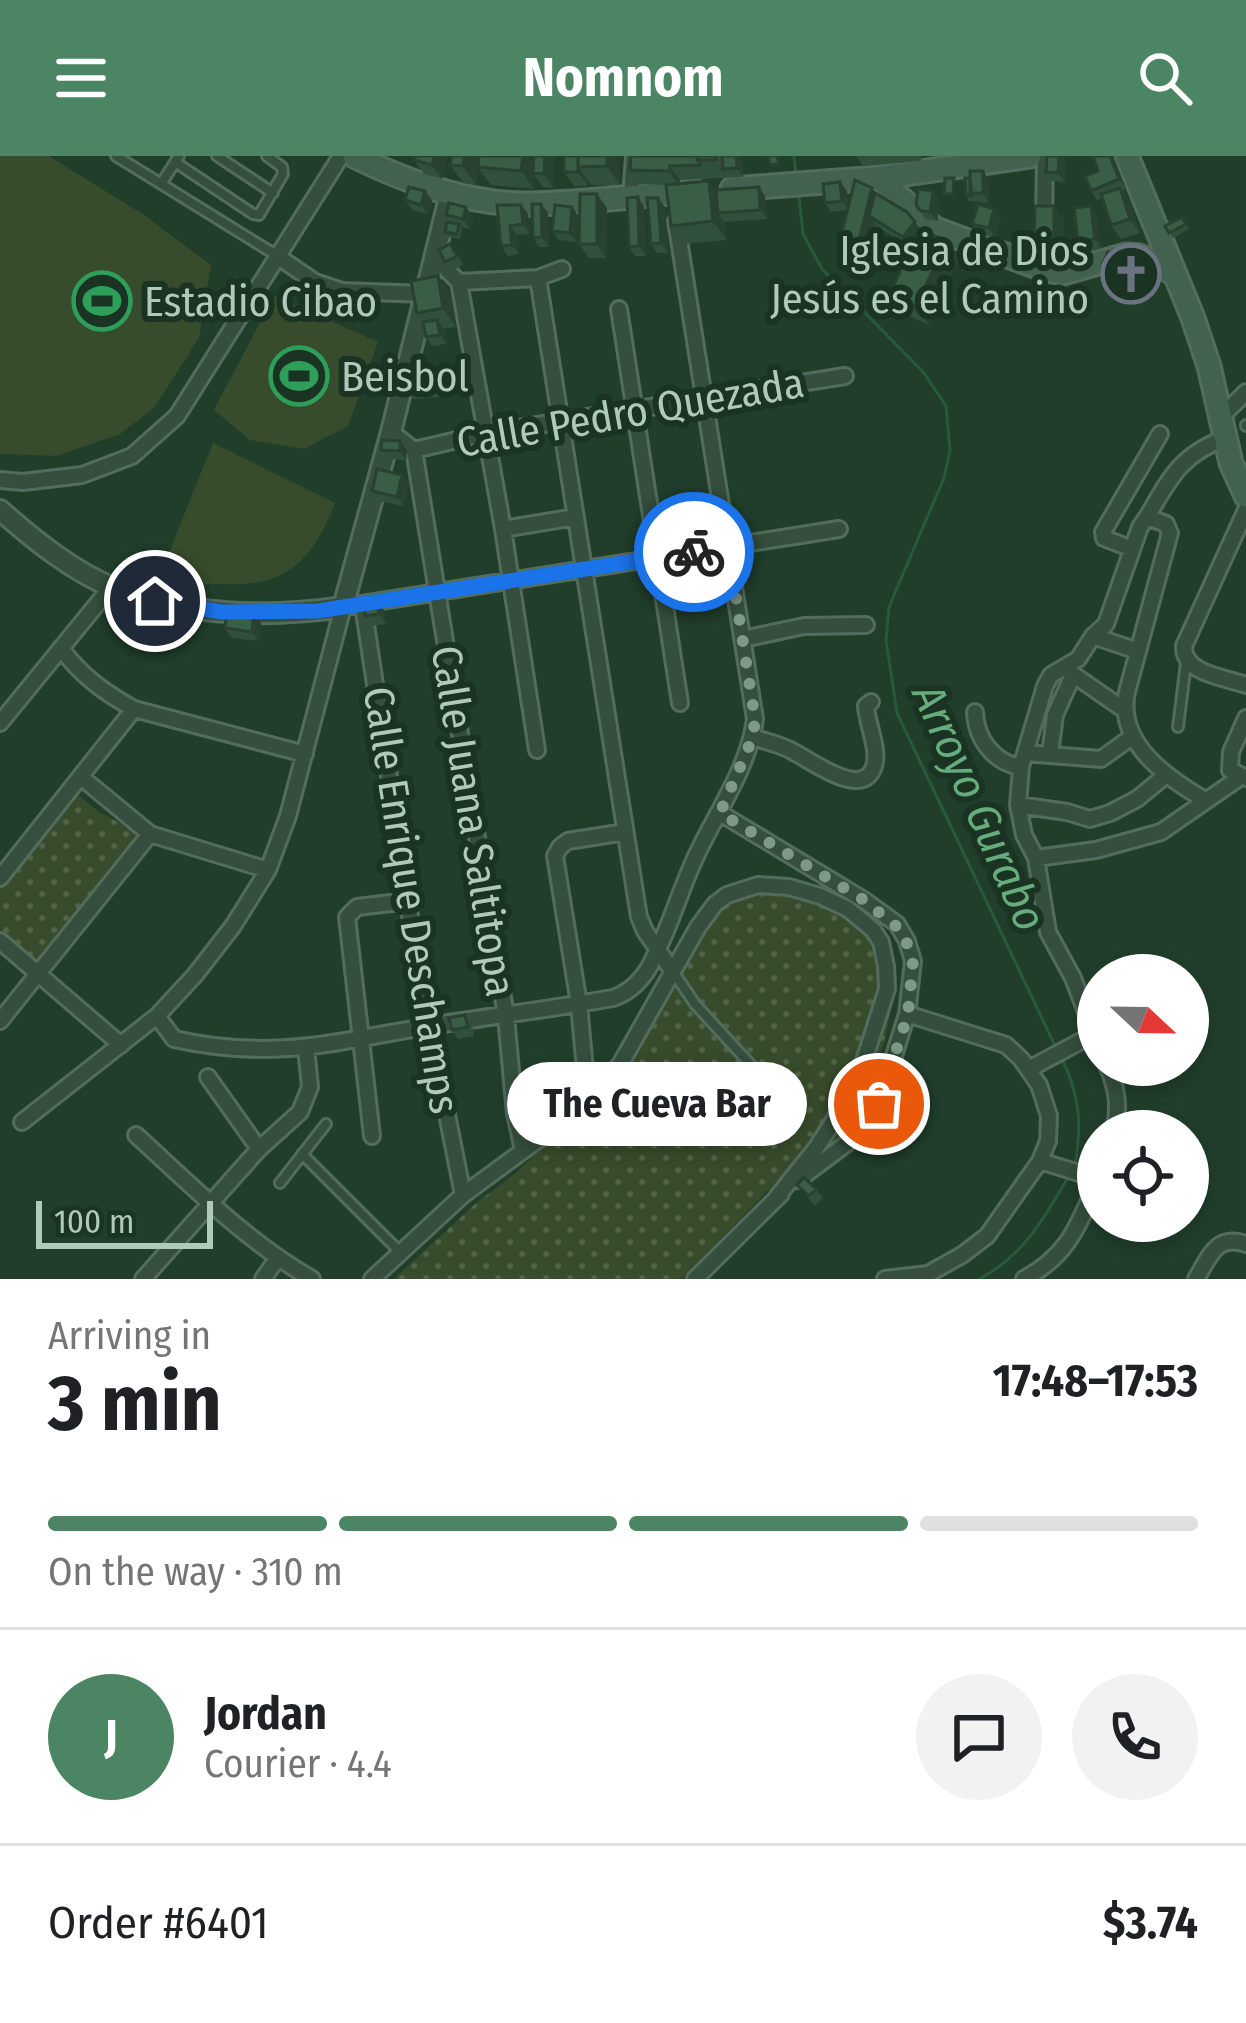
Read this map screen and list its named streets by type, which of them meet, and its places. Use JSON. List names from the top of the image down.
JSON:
{
  "streets": {
    "street": ["Calle Pedro Quezada", "Calle Juana Saltitopa", "Calle Enrique Deschamps"]
  },
  "crossings": [
    ["Calle Pedro Quezada", "Calle Juana Saltitopa"]
  ],
  "water": ["Arroyo Gurabo"],
  "places": {
    "church": ["Iglesia de Dios Jesús es el Camino"],
    "sports": ["Estadio Cibao", "Beisbol"],
    "other": ["The Cueva Bar"]
  },
  "scale_bar": "100 m",
  "north": "right",
  "page": {
    "header": "Nomnom",
    "bubble": "The Cueva Bar",
    "scale": "100 m",
    "heading": ["3 min", "Arriving in", "17:48–17:53"],
    "panel": [
      "Jordan",
      "Courier · 4.4",
      "Order #6401",
      "$3.74"
    ],
    "bar": "On the way · 310 m",
    "round": "J"
  }
}
